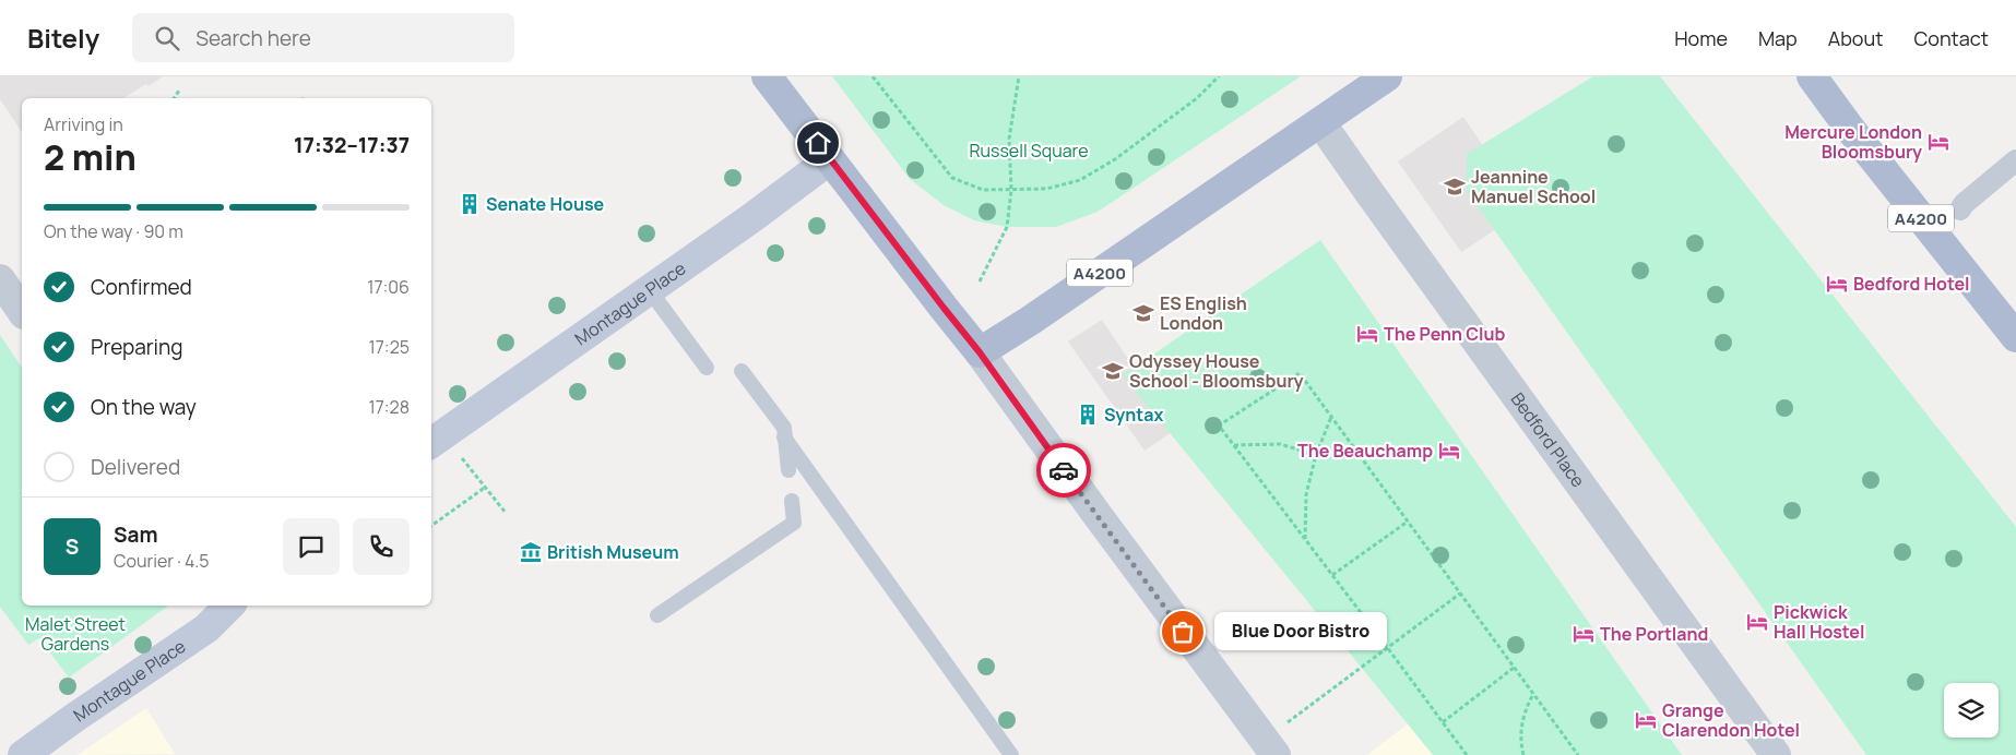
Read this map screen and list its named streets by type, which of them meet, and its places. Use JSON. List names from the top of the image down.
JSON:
{
  "streets": {
    "main road": ["A4200", "Montague Place"],
    "street": ["Bedford Place"]
  },
  "crossings": [
    ["A4200", "Bedford Place"]
  ],
  "parks": ["Russell Square", "Malet Street Gardens"],
  "places": {
    "hotel": [
      "Mercure London Bloomsbury",
      "Bedford Hotel",
      "The Penn Club",
      "The Beauchamp",
      "Pickwick Hall Hostel",
      "The Portland",
      "Grange Clarendon Hotel"
    ],
    "school or university": ["Jeannine Manuel School", "ES English London", "Odyssey House School - Bloomsbury"],
    "building": ["Senate House", "Syntax"],
    "museum": ["British Museum"],
    "other": ["Blue Door Bistro"]
  },
  "page": {
    "header": "Bitely",
    "search": "Search here",
    "nav": [
      "Home",
      "Map",
      "About",
      "Contact"
    ],
    "heading": ["2 min", "Arriving in", "17:32–17:37"],
    "panel": ["Sam", "Courier · 4.5"],
    "bar": "On the way · 90 m",
    "list": [
      ["Confirmed", "17:06"],
      ["Preparing", "17:25"],
      ["On the way", "17:28"],
      "Delivered"
    ],
    "round": "S",
    "bubble": "Blue Door Bistro"
  }
}
